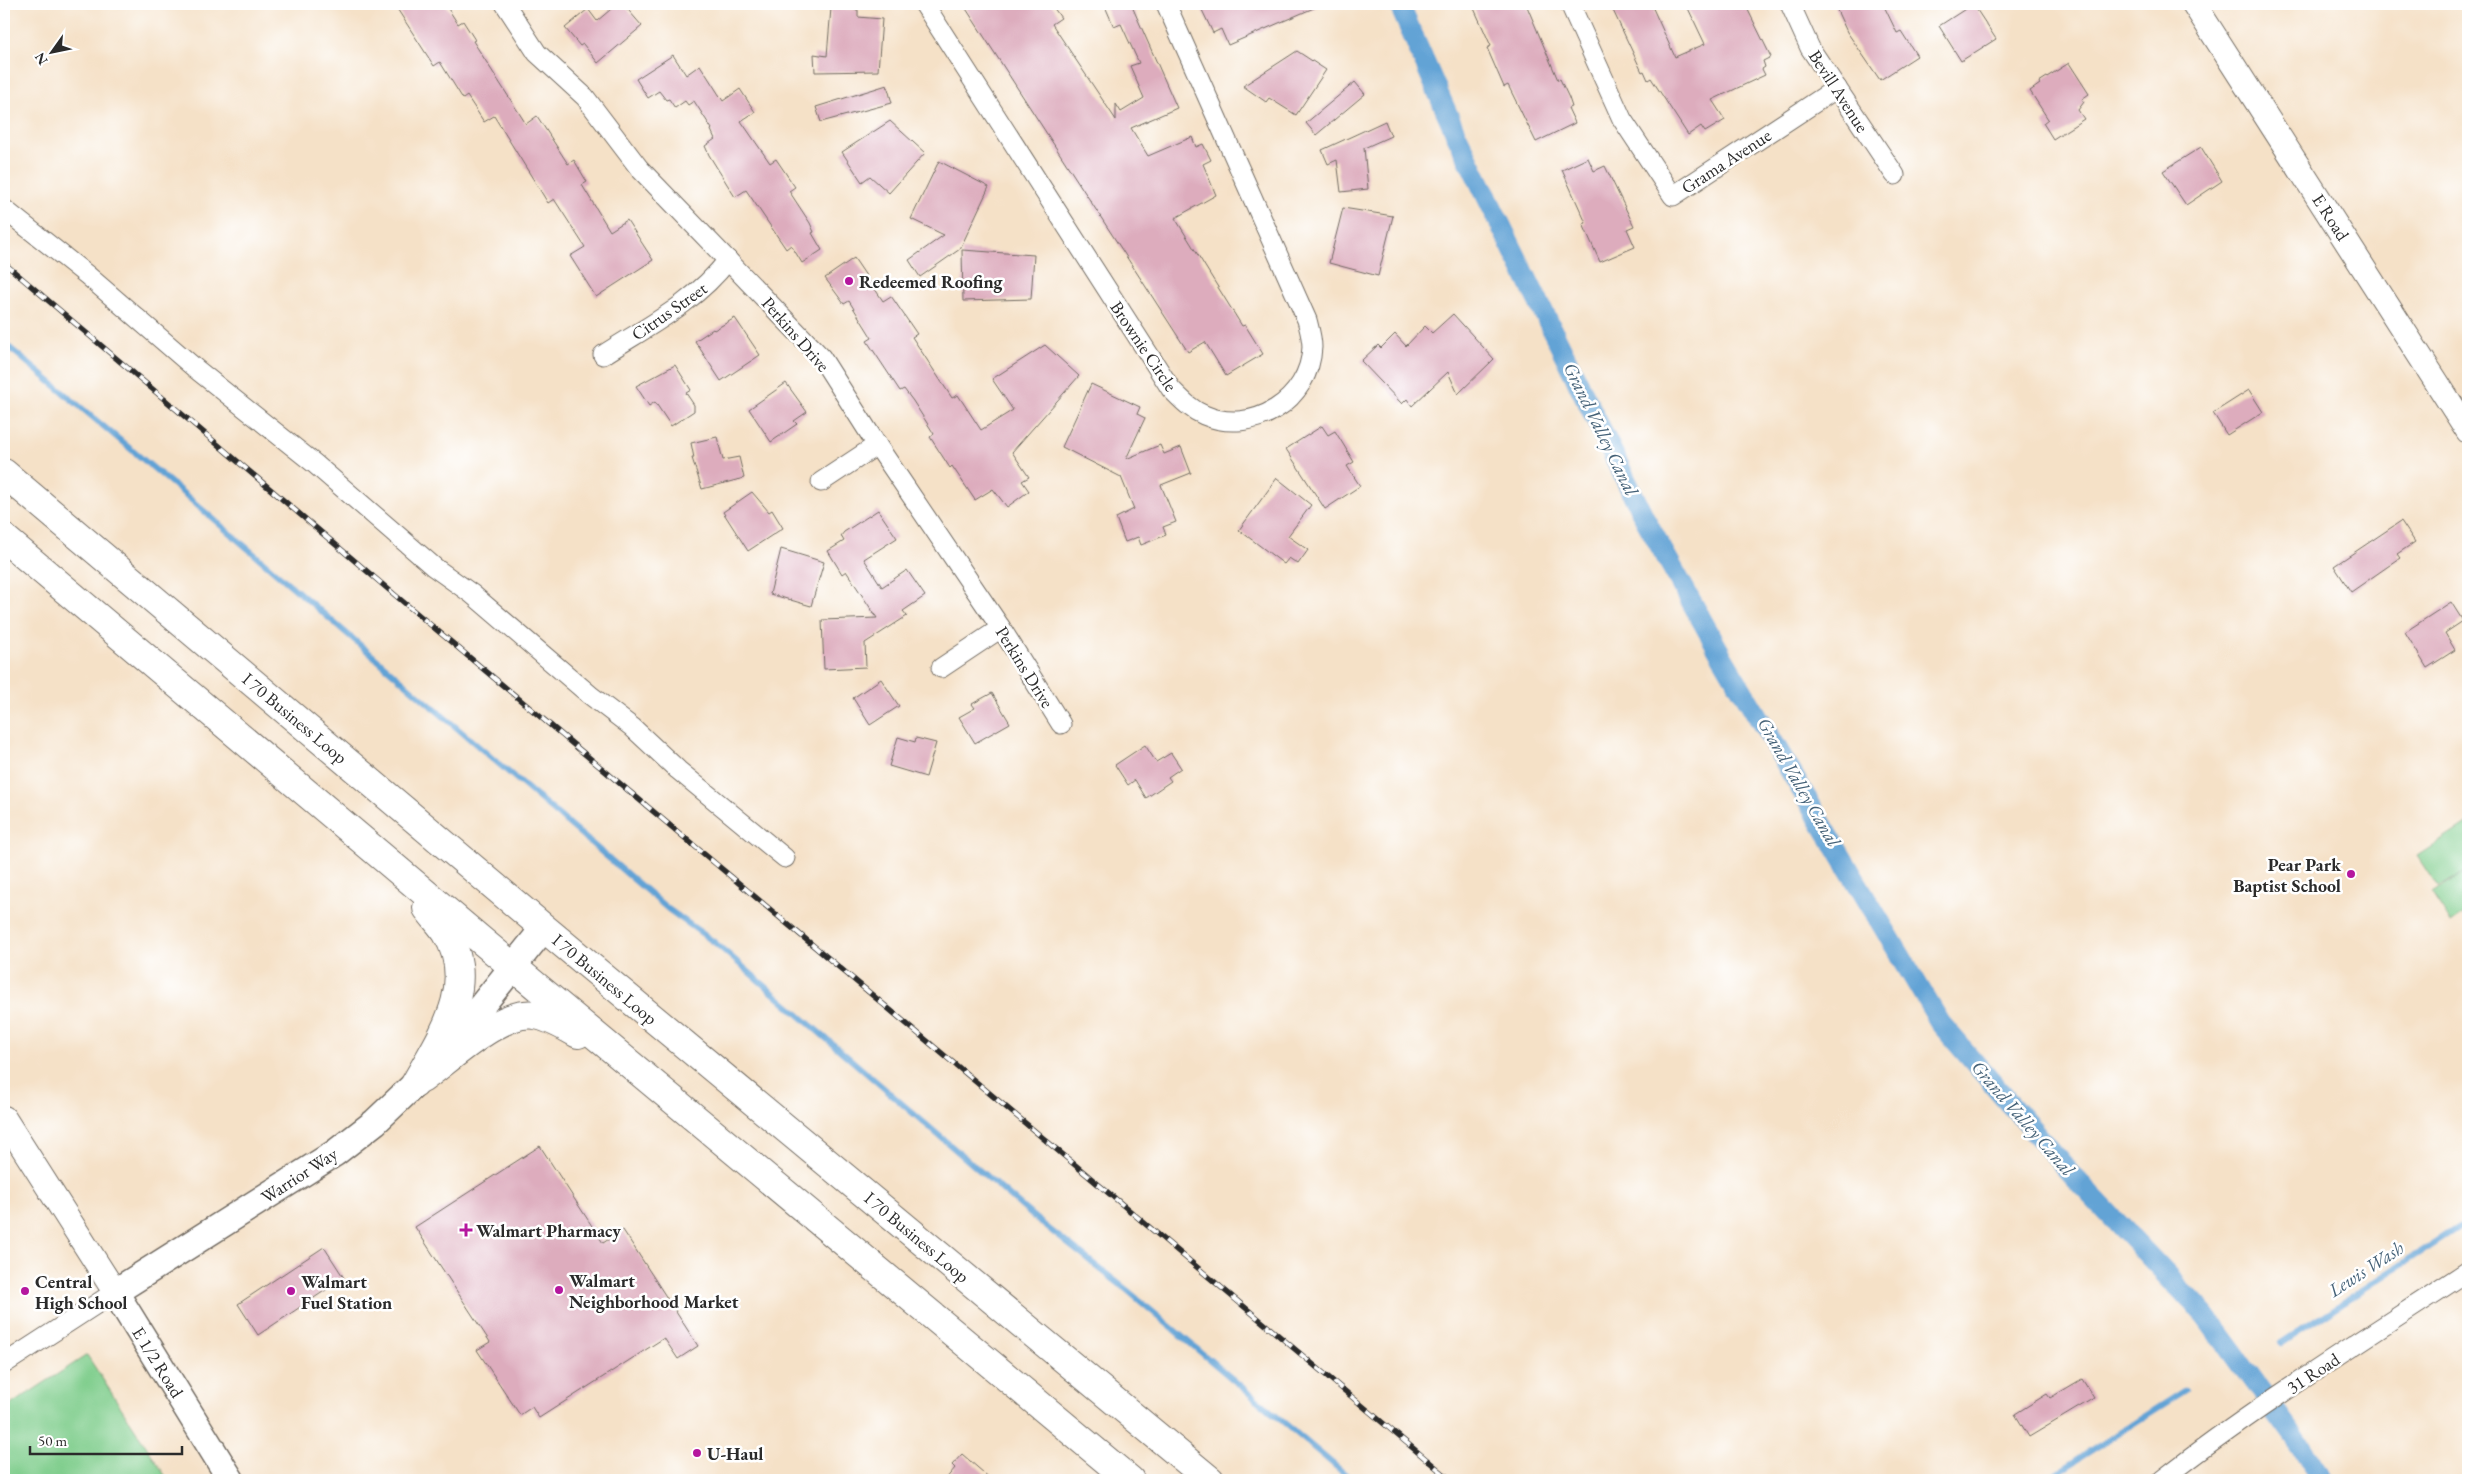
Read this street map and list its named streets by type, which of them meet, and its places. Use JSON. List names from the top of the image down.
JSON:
{
  "streets": {
    "main road": ["I 70 Business Loop", "Warrior Way", "E 1/2 Road"],
    "street": [
      "Bevill Avenue",
      "Grama Avenue",
      "E Road",
      "Citrus Street",
      "Perkins Drive",
      "Brownie Circle",
      "31 Road"
    ]
  },
  "crossings": [
    ["Bevill Avenue", "Grama Avenue"],
    ["Citrus Street", "Perkins Drive"],
    ["I 70 Business Loop", "Warrior Way"],
    ["Warrior Way", "E 1/2 Road"]
  ],
  "water": ["Grand Valley Canal", "Lewis Wash"],
  "places": {
    "other": [
      "Redeemed Roofing",
      "Pear Park Baptist School",
      "Walmart Neighborhood Market",
      "Central High School",
      "Walmart Fuel Station",
      "U-Haul"
    ],
    "health": ["Walmart Pharmacy"]
  },
  "scale_bar": "50 m",
  "north": "bottom left"
}
